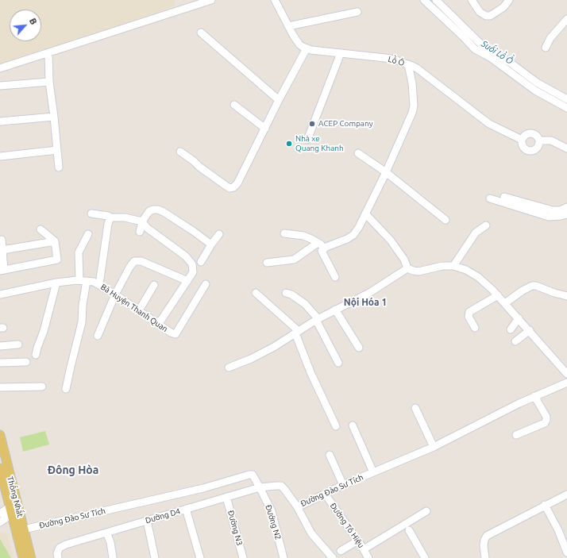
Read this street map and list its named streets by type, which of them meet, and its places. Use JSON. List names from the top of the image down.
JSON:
{
  "streets": {
    "main road": ["Thống Nhất"],
    "street": [
      "Lồ Ô",
      "Bà Huyện Thanh Quan",
      "Đường Đào Sư Tích",
      "Dường D4",
      "Đướng N2",
      "Đường Tô Hiệu",
      "Đường N3"
    ]
  },
  "crossings": [
    ["Đường Đào Sư Tích", "Thống Nhất"],
    ["Đường Đào Sư Tích", "Dường D4"],
    ["Đường Đào Sư Tích", "Đướng N2"],
    ["Đường Đào Sư Tích", "Đường Tô Hiệu"],
    ["Dường D4", "Đướng N2"],
    ["Dường D4", "Đường N3"]
  ],
  "districts": ["Nội Hóa 1", "Đông Hòa"],
  "water": ["Suối Lồ Ồ"],
  "places": ["ACEP Company", "Nhà xe Quang Khanh"],
  "north": "top right"
}
